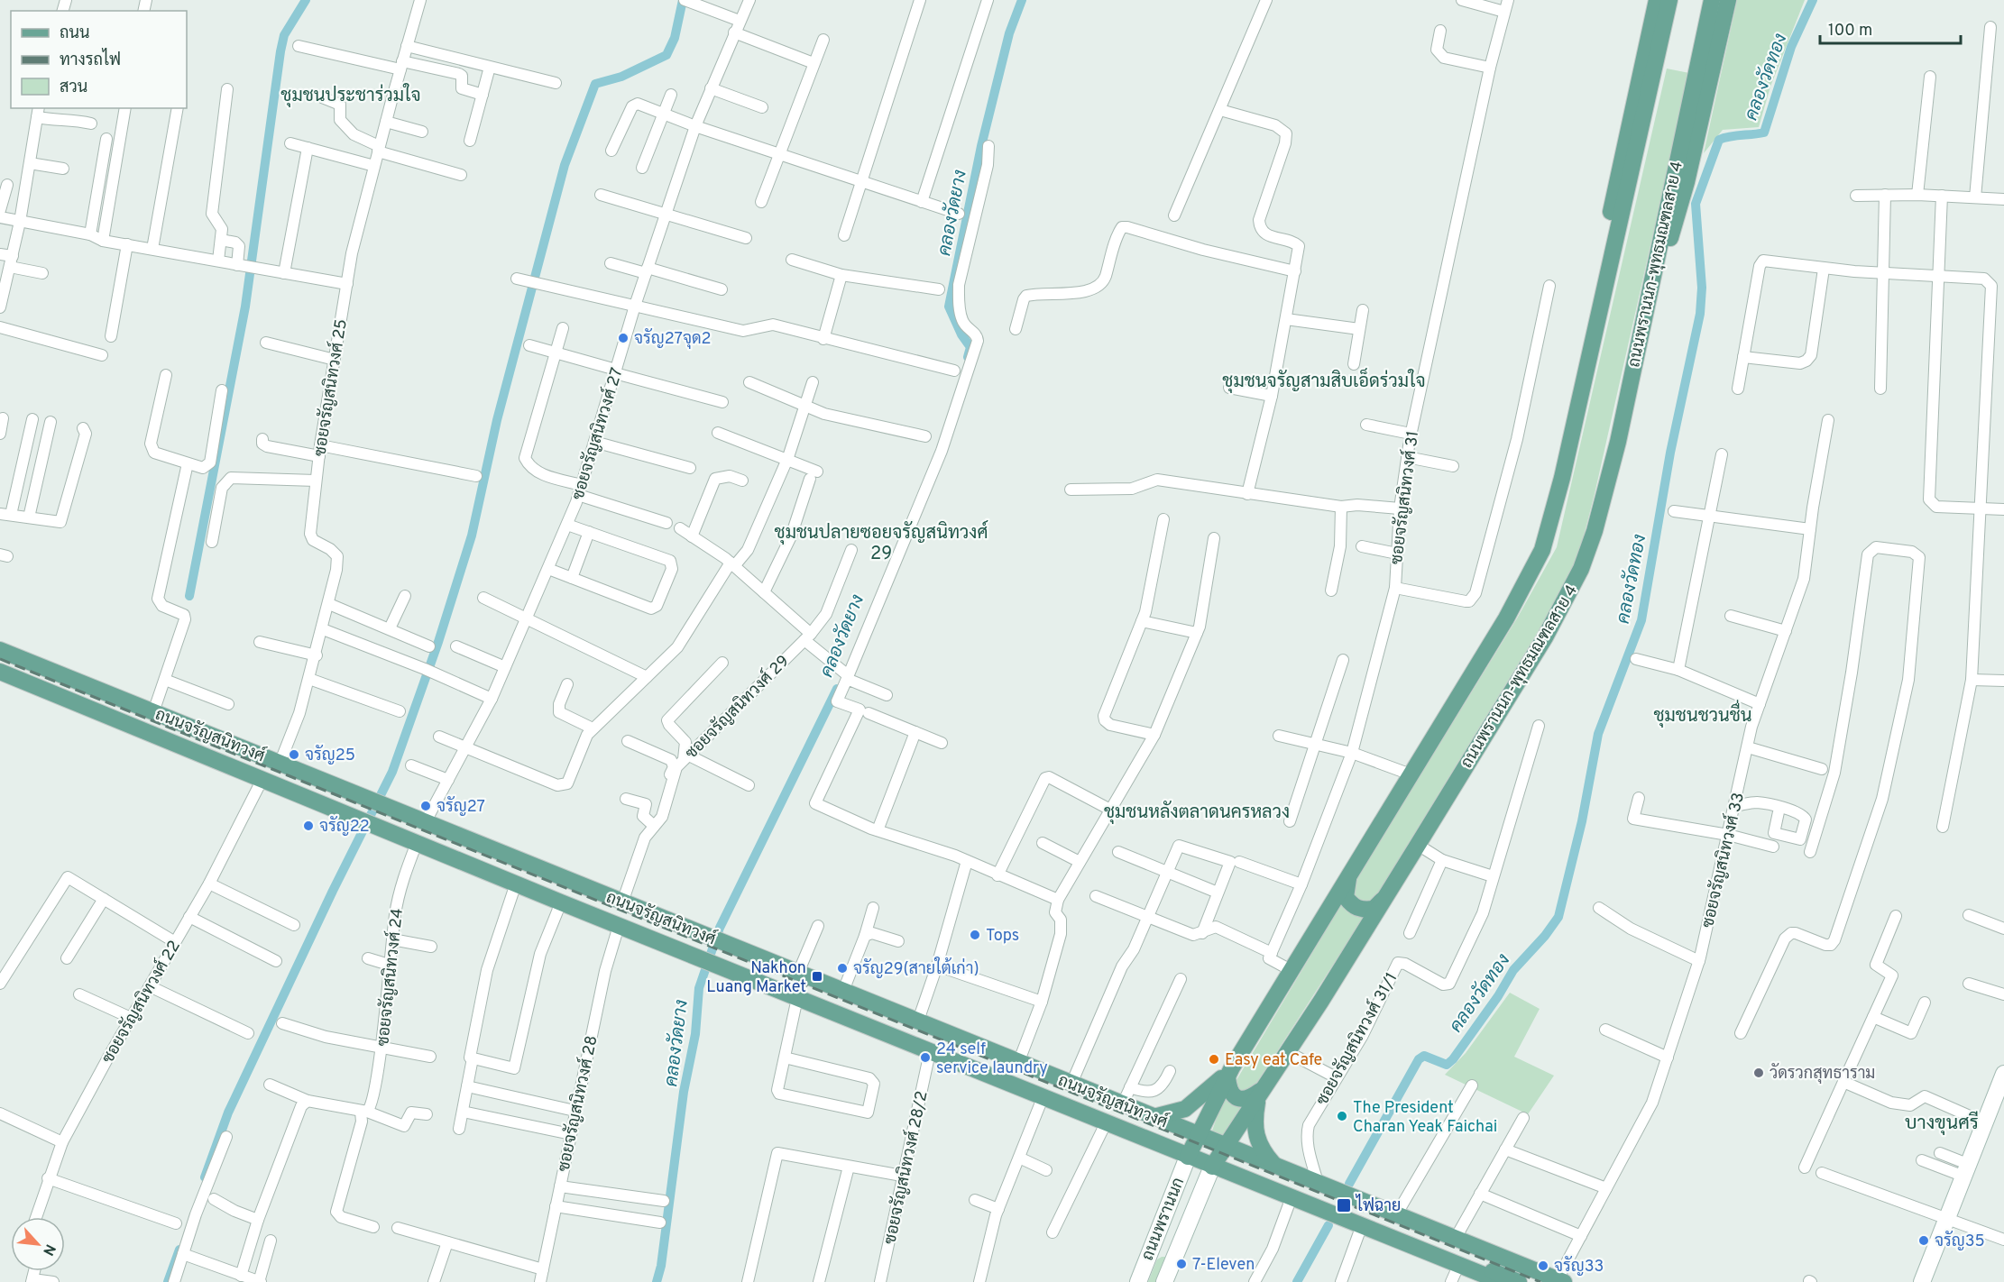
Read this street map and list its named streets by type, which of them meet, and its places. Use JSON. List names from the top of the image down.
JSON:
{
  "streets": {
    "main road": ["ถนนพรานนก-พุทธมณฑลสาย 4", "ถนนจรัญสนิทวงศ์", "ถนนพรานนก"],
    "street": [
      "ซอยจรัญสนิทวงศ์ 25",
      "ซอยจรัญสนิทวงศ์ 27",
      "ซอยจรัญสนิทวงศ์ 31",
      "ซอยจรัญสนิทวงศ์ 29",
      "ซอยจรัญสนิทวงศ์ 33",
      "ซอยจรัญสนิทวงศ์ 24",
      "ซอยจรัญสนิทวงศ์ 22",
      "ซอยจรัญสนิทวงศ์ 31/1",
      "ซอยจรัญสนิทวงศ์ 28",
      "ซอยจรัญสนิทวงศ์ 28/2"
    ]
  },
  "crossings": [
    ["ถนนพรานนก-พุทธมณฑลสาย 4", "ถนนจรัญสนิทวงศ์"],
    ["ถนนพรานนก-พุทธมณฑลสาย 4", "ถนนพรานนก"],
    ["ซอยจรัญสนิทวงศ์ 25", "ถนนจรัญสนิทวงศ์"],
    ["ซอยจรัญสนิทวงศ์ 27", "ถนนจรัญสนิทวงศ์"],
    ["ซอยจรัญสนิทวงศ์ 29", "ถนนจรัญสนิทวงศ์"],
    ["ถนนจรัญสนิทวงศ์", "ซอยจรัญสนิทวงศ์ 33"],
    ["ถนนจรัญสนิทวงศ์", "ซอยจรัญสนิทวงศ์ 24"],
    ["ถนนจรัญสนิทวงศ์", "ซอยจรัญสนิทวงศ์ 22"],
    ["ถนนจรัญสนิทวงศ์", "ซอยจรัญสนิทวงศ์ 31/1"],
    ["ถนนจรัญสนิทวงศ์", "ซอยจรัญสนิทวงศ์ 28"],
    ["ถนนจรัญสนิทวงศ์", "ซอยจรัญสนิทวงศ์ 28/2"],
    ["ถนนจรัญสนิทวงศ์", "ถนนพรานนก"]
  ],
  "districts": [
    "ชุมชนประชาร่วมใจ",
    "ชุมชนจรัญสามสิบเอ็ดร่วมใจ",
    "ชุมชนปลายซอยจรัญสนิทวงศ์ 29",
    "ชุมชนชวนชื่น",
    "ชุมชนหลังตลาดนครหลวง",
    "บางขุนศรี"
  ],
  "water": ["คลองวัดทอง", "คลองวัดยาง"],
  "places": {
    "other": [
      "จรัญ27จุด2",
      "จรัญ25",
      "จรัญ27",
      "จรัญ22",
      "Tops",
      "จรัญ29(สายใต้เก่า)",
      "24 self service laundry",
      "Easy eat Cafe",
      "วัดรวกสุทธาราม",
      "The President Charan Yeak Faichai",
      "จรัญ35",
      "7-Eleven",
      "จรัญ33"
    ],
    "transit": ["Nakhon Luang Market", "ไฟฉาย"]
  },
  "legend": ["ถนน", "ทางรถไฟ", "สวน"],
  "scale_bar": "100 m",
  "north": "bottom right"
}
